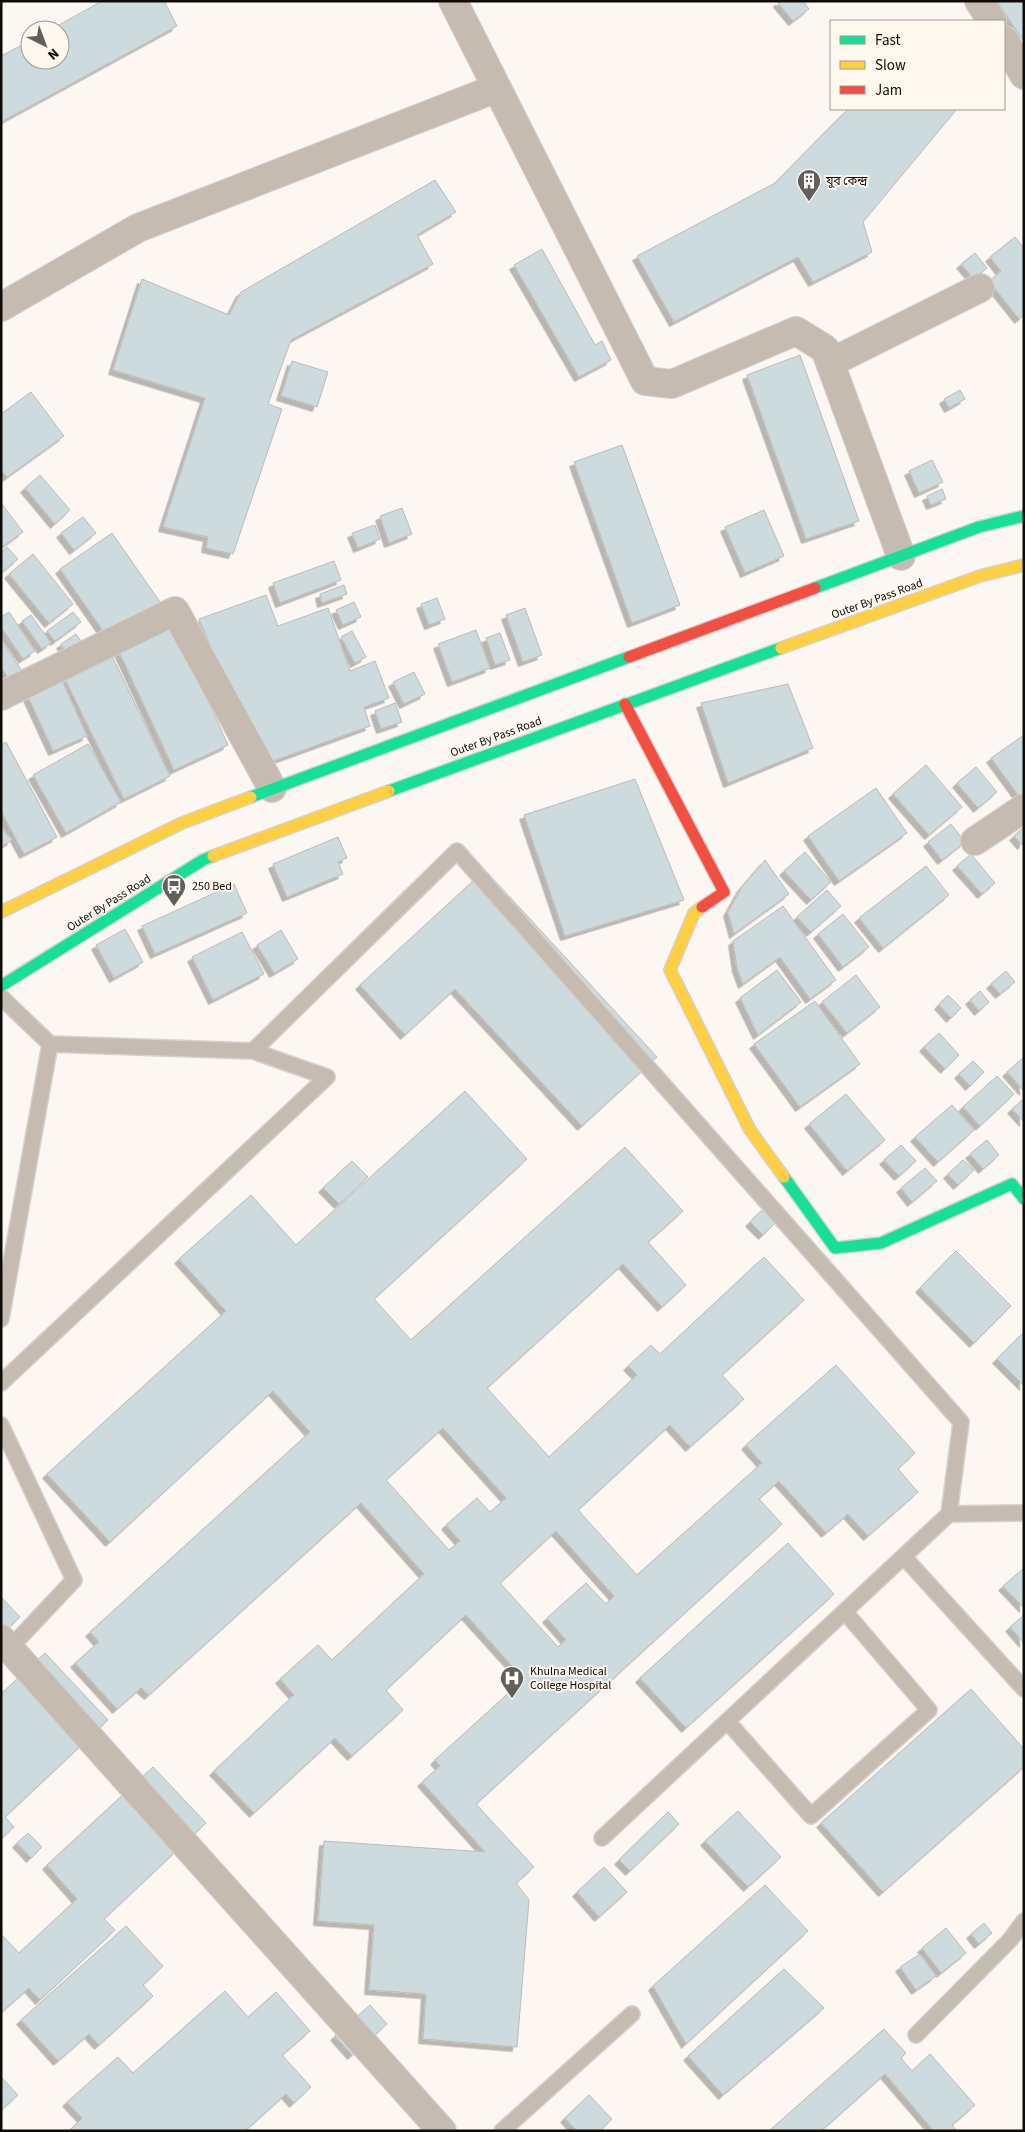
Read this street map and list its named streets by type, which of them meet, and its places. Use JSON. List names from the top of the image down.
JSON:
{
  "streets": {
    "main road": ["Outer By Pass Road"]
  },
  "places": {
    "building": ["যুব কেন্দ্র"],
    "bus stop": ["250 Bed"],
    "hospital": ["Khulna Medical College Hospital"]
  },
  "legend": ["Fast", "Slow", "Jam"],
  "north": "bottom right"
}
